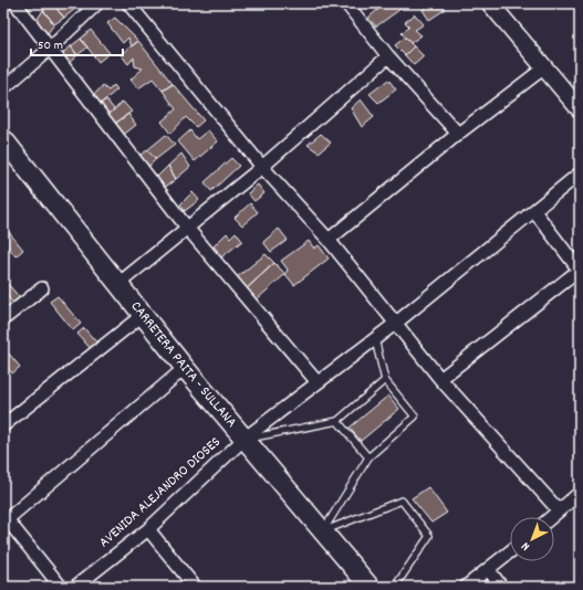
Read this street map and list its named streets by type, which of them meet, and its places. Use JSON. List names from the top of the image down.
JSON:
{
  "streets": {
    "main road": ["CARRETERA PAITA - SULLANA"],
    "street": ["AVENIDA ALEJANDRO DIOSES"]
  },
  "crossings": [
    ["CARRETERA PAITA - SULLANA", "AVENIDA ALEJANDRO DIOSES"]
  ],
  "scale_bar": "50 m",
  "north": "bottom left"
}
